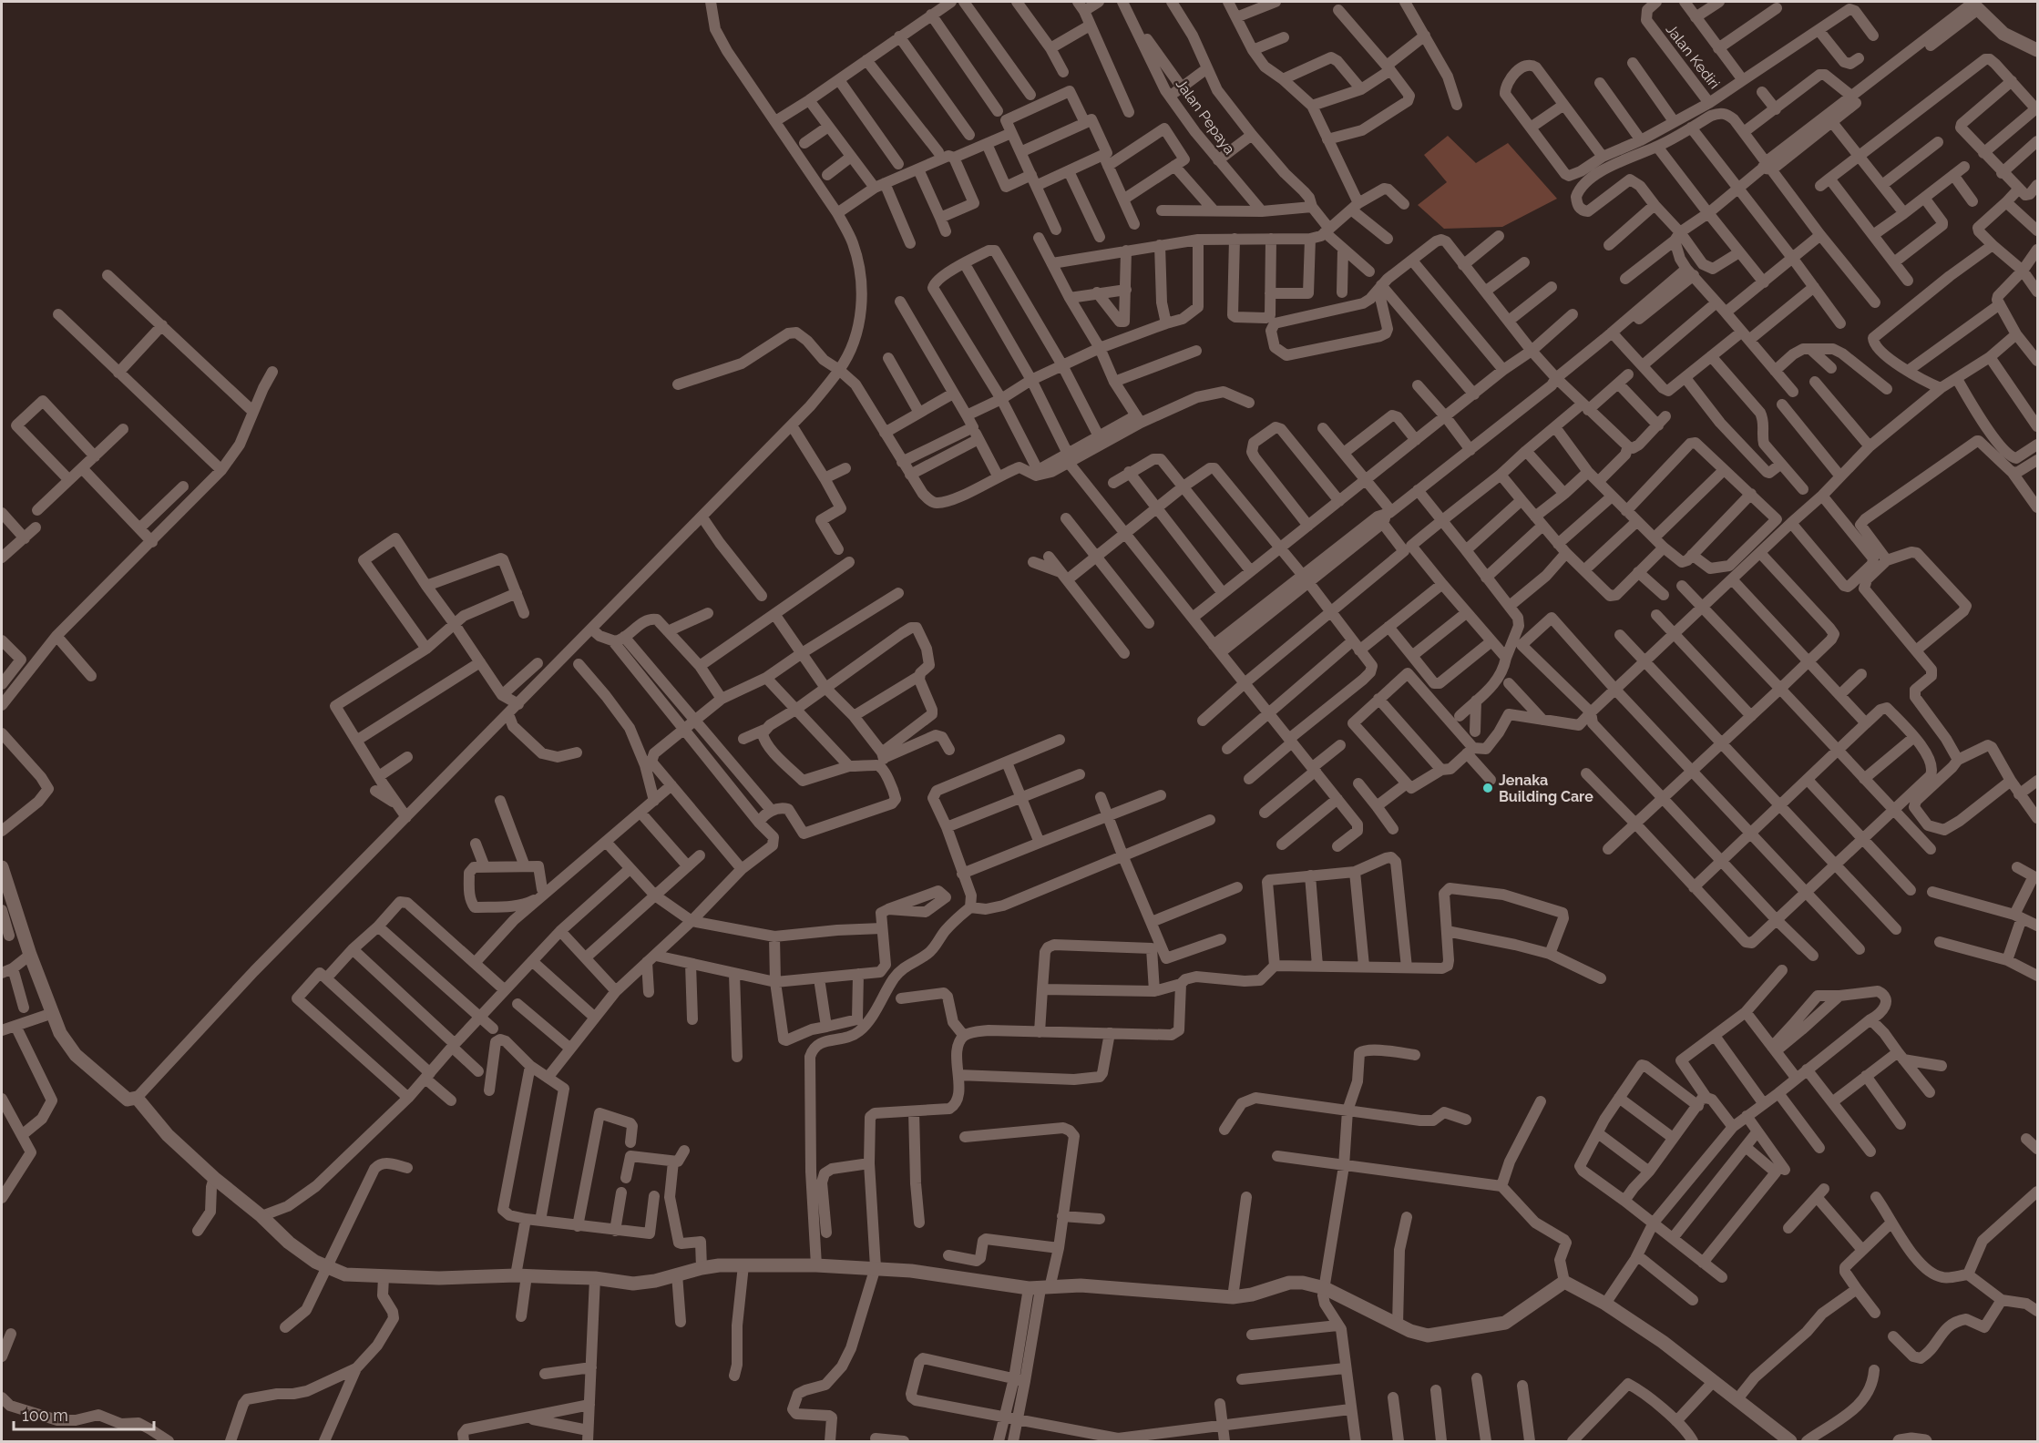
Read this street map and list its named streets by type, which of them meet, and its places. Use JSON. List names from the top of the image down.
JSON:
{
  "streets": {
    "street": ["Jalan Kediri", "Jalan Pepaya"]
  },
  "places": ["Jenaka Building Care"],
  "scale_bar": "100 m"
}
